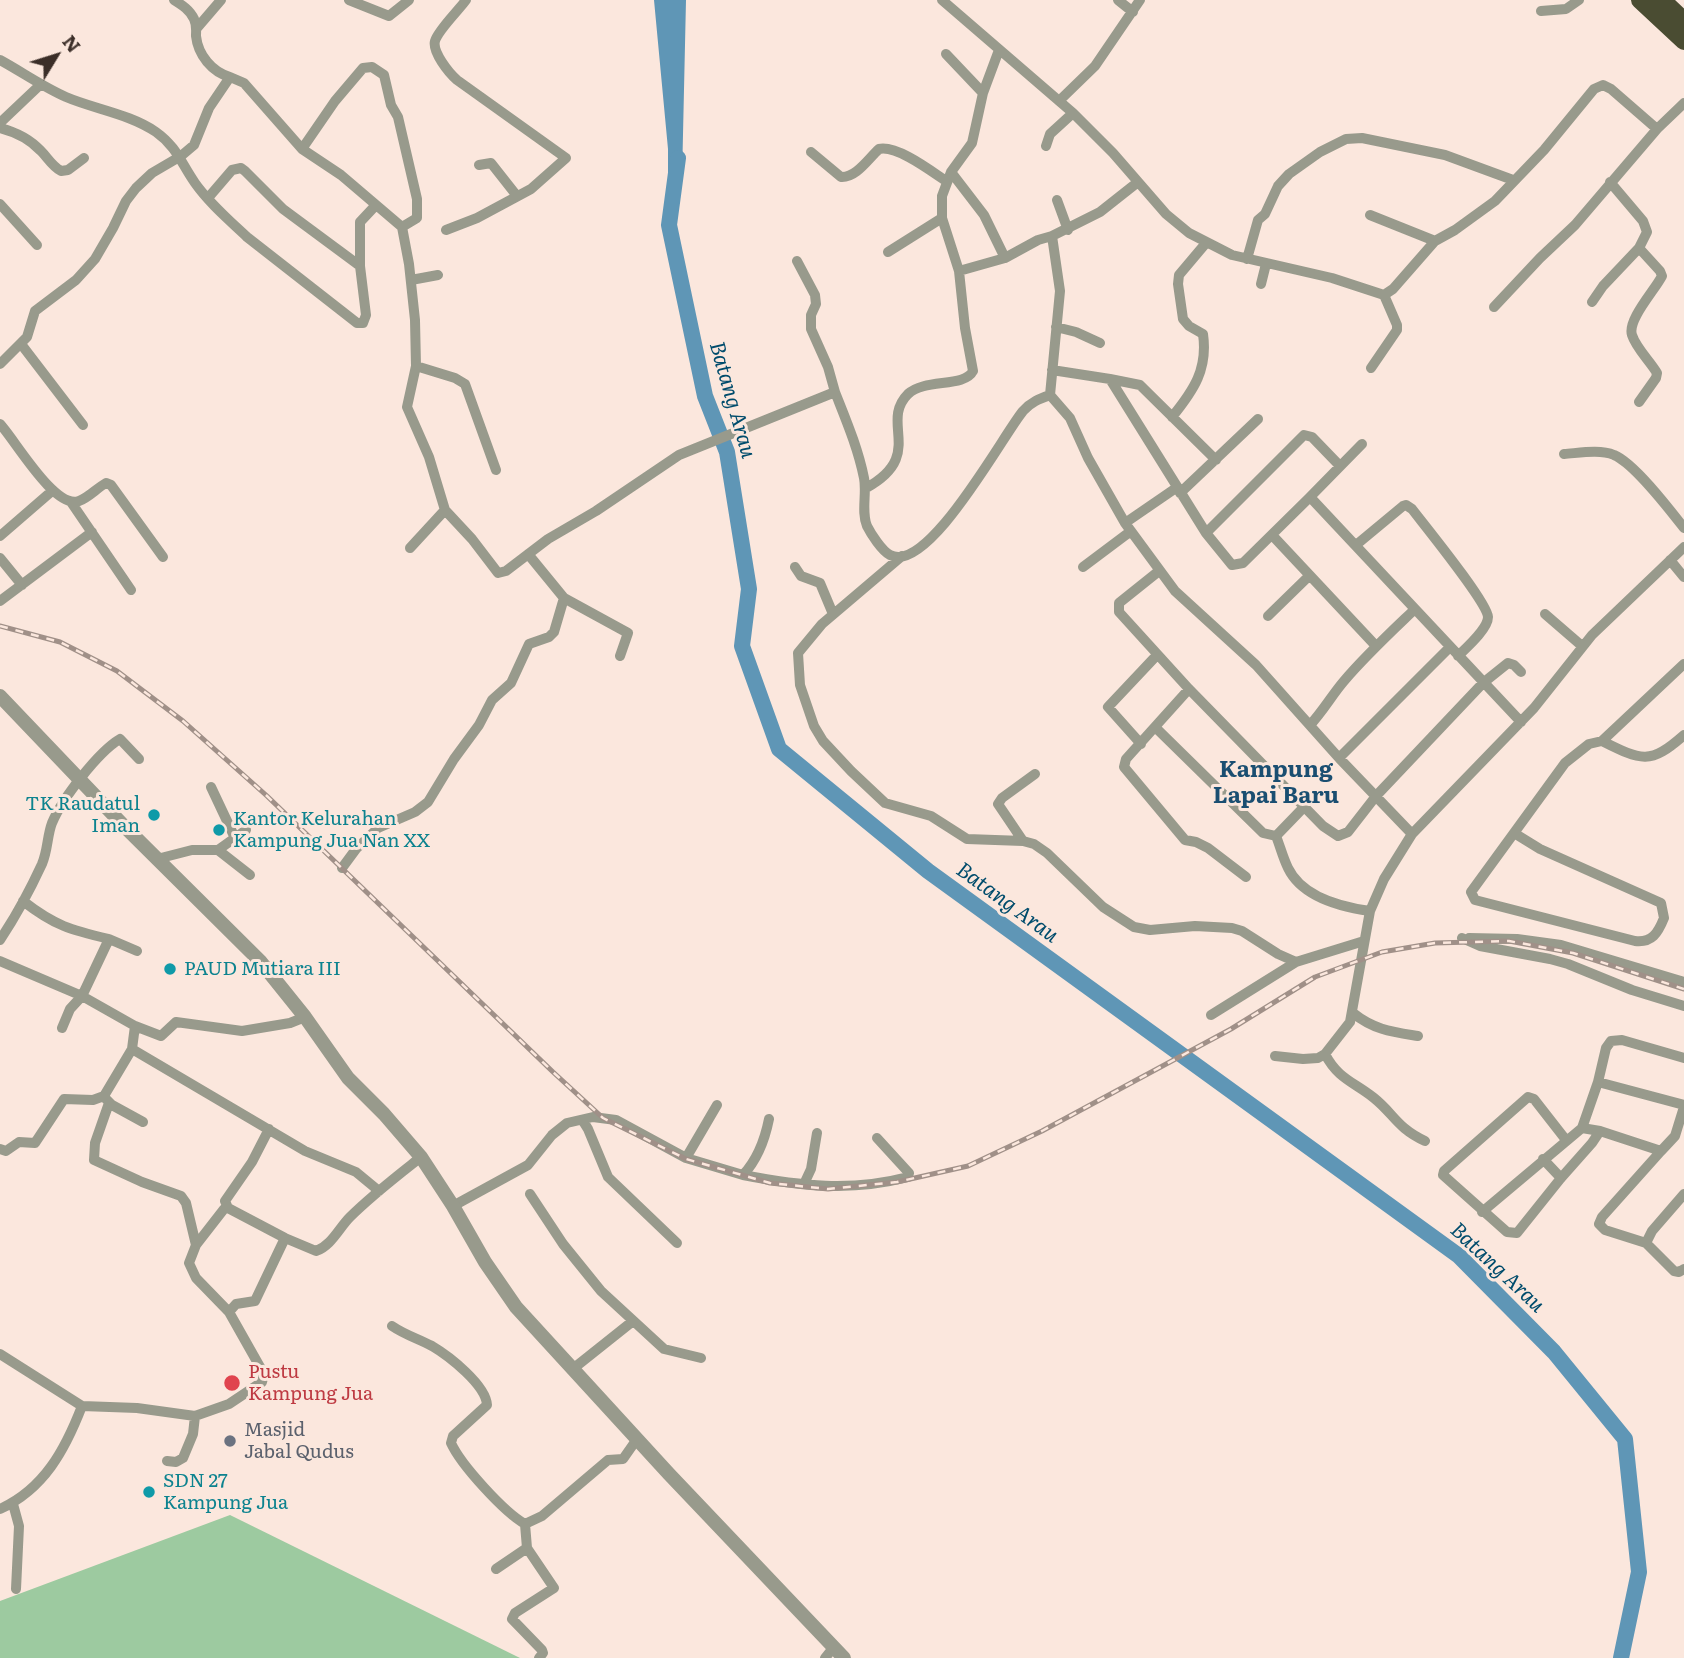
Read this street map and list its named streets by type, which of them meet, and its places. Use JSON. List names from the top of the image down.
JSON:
{
  "districts": ["Kampung Lapai Baru"],
  "water": ["Batang Arau"],
  "places": [
    "TK Raudatul Iman",
    "Kantor Kelurahan Kampung Jua Nan XX",
    "PAUD Mutiara III",
    "Pustu Kampung Jua",
    "Masjid Jabal Qudus",
    "SDN 27 Kampung Jua"
  ],
  "north": "top right"
}
